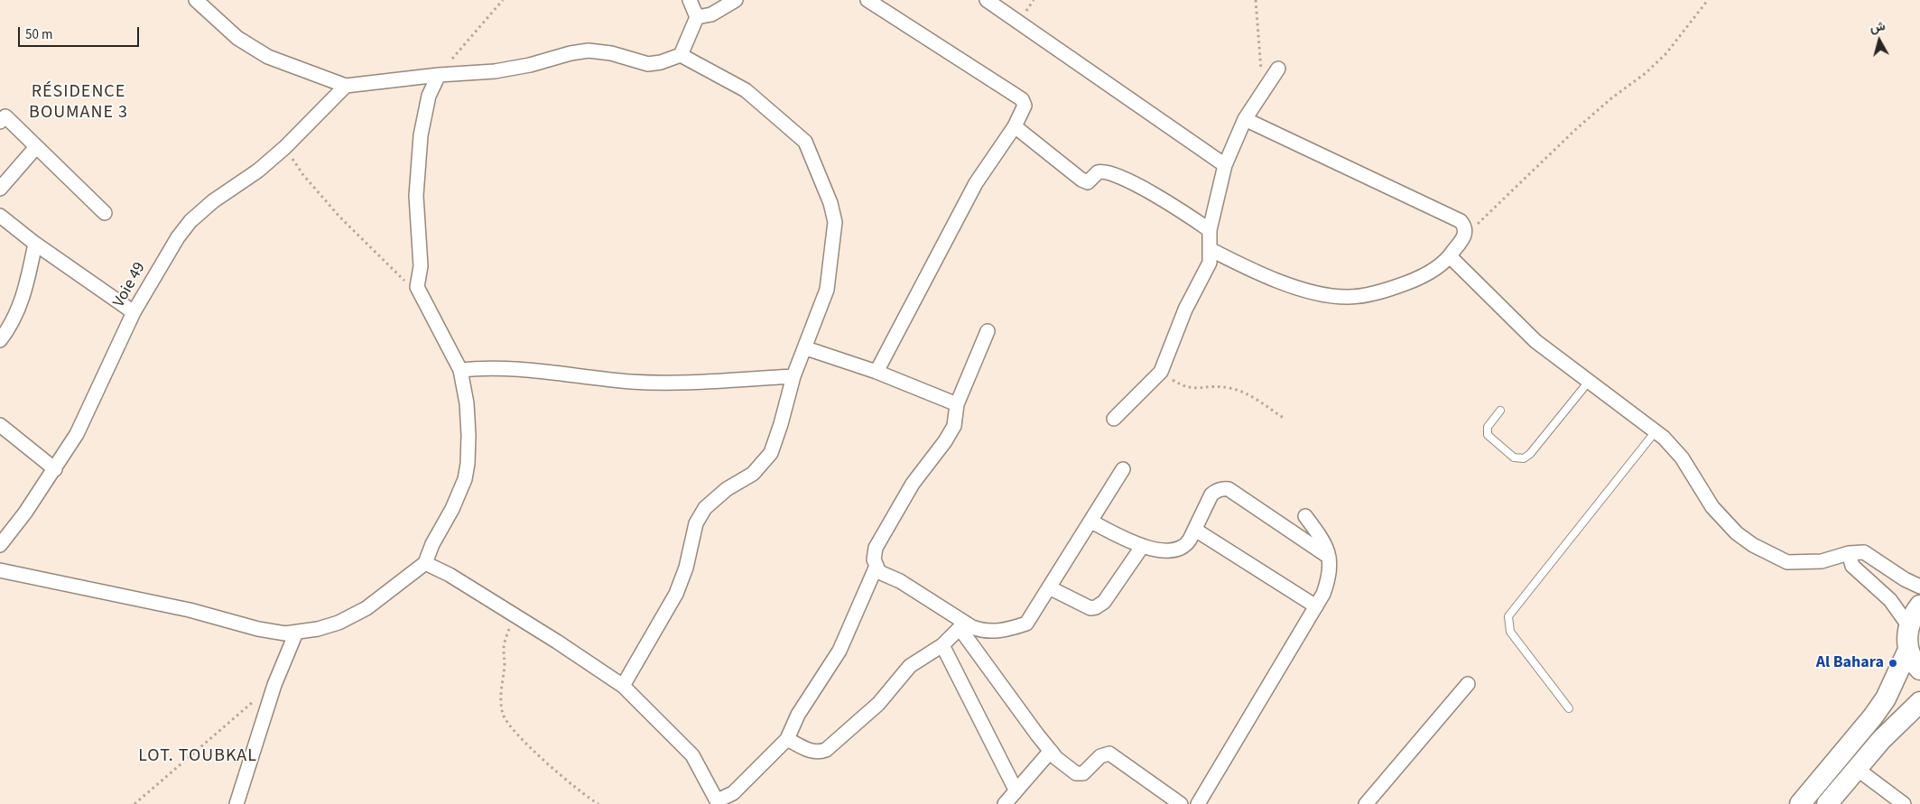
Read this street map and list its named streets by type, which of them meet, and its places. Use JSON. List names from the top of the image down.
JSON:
{
  "streets": {
    "street": ["Voie 49"]
  },
  "districts": ["RÉSIDENCE BOUMANE 3", "LOT. TOUBKAL"],
  "places": ["Al Bahara"],
  "scale_bar": "50 m",
  "north": "top"
}
